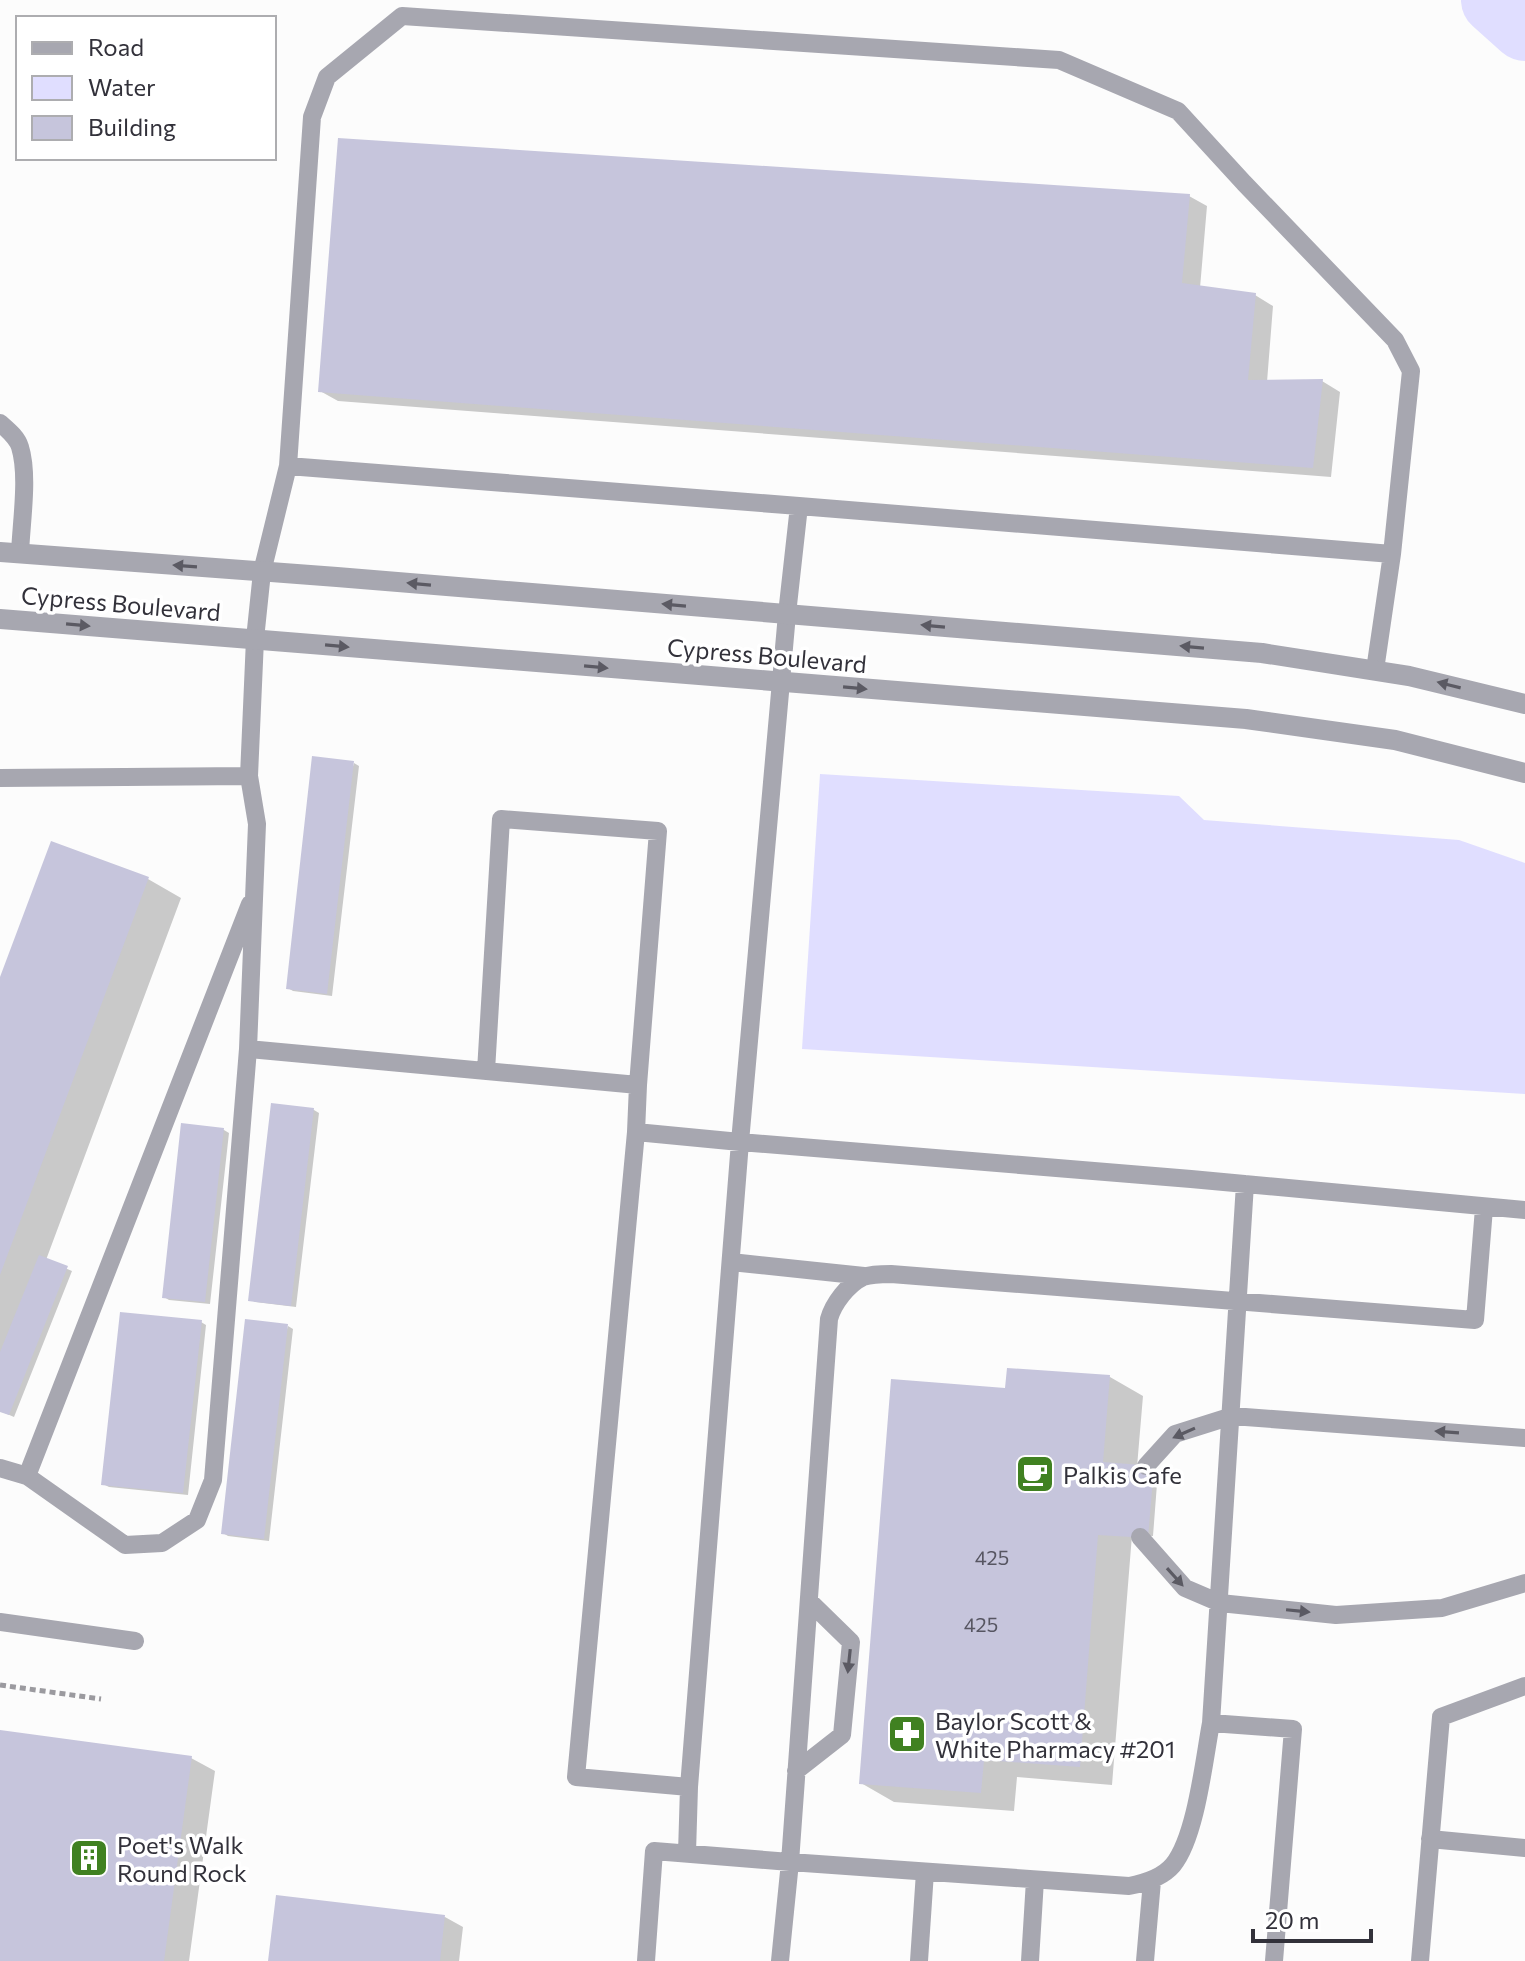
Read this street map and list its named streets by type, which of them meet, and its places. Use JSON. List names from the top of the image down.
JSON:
{
  "streets": {
    "street": ["Cypress Boulevard"]
  },
  "places": {
    "cafe": ["Palkis Cafe"],
    "pharmacy": ["Baylor Scott & White Pharmacy #201"],
    "building": ["Poet's Walk Round Rock"]
  },
  "house_numbers": ["425", "425"],
  "legend": ["Road", "Water", "Building"],
  "scale_bar": "20 m"
}
